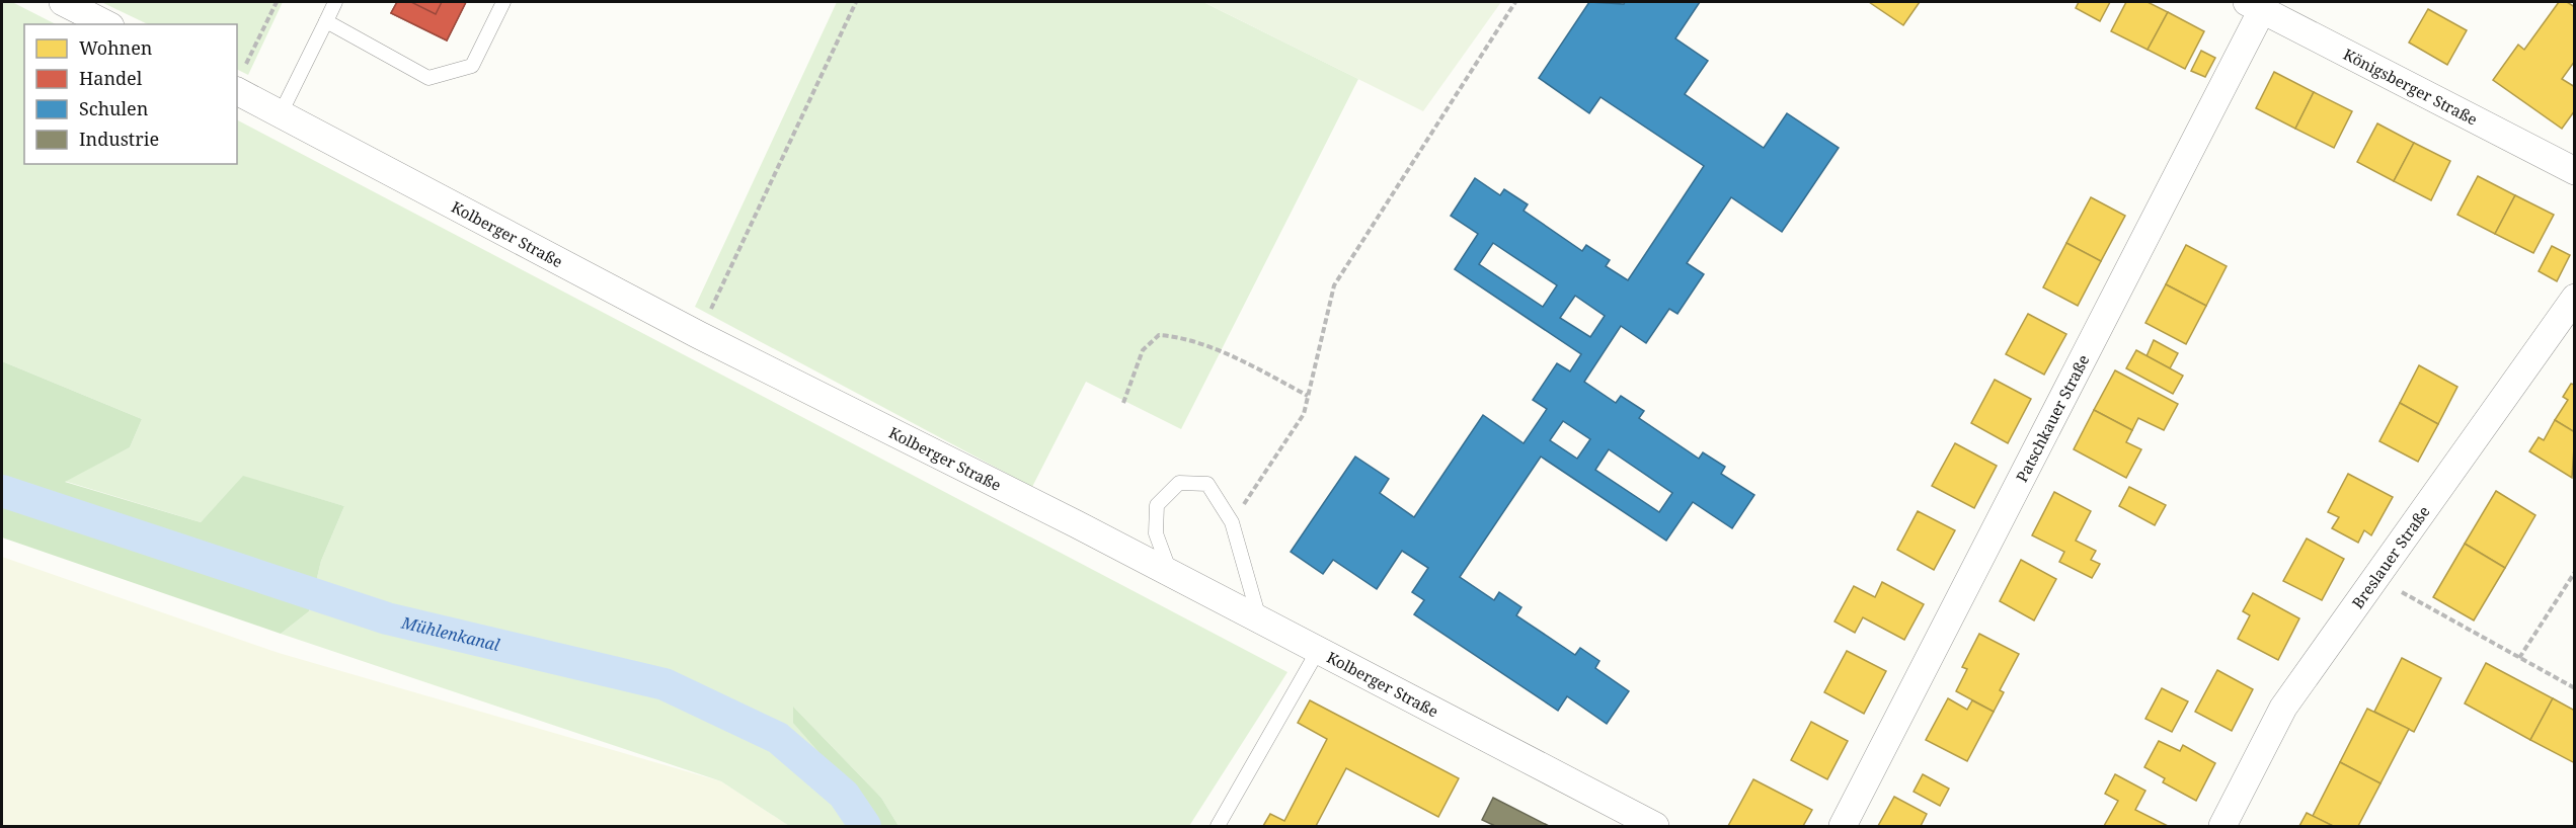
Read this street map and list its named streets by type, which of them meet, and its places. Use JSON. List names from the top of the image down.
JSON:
{
  "streets": {
    "street": [
      "Königsberger Straße",
      "Kolberger Straße",
      "Patschkauer Straße",
      "Breslauer Straße"
    ]
  },
  "crossings": [
    ["Königsberger Straße", "Patschkauer Straße"]
  ],
  "water": ["Mühlenkanal"],
  "legend": [
    "Wohnen",
    "Handel",
    "Schulen",
    "Industrie"
  ]
}
